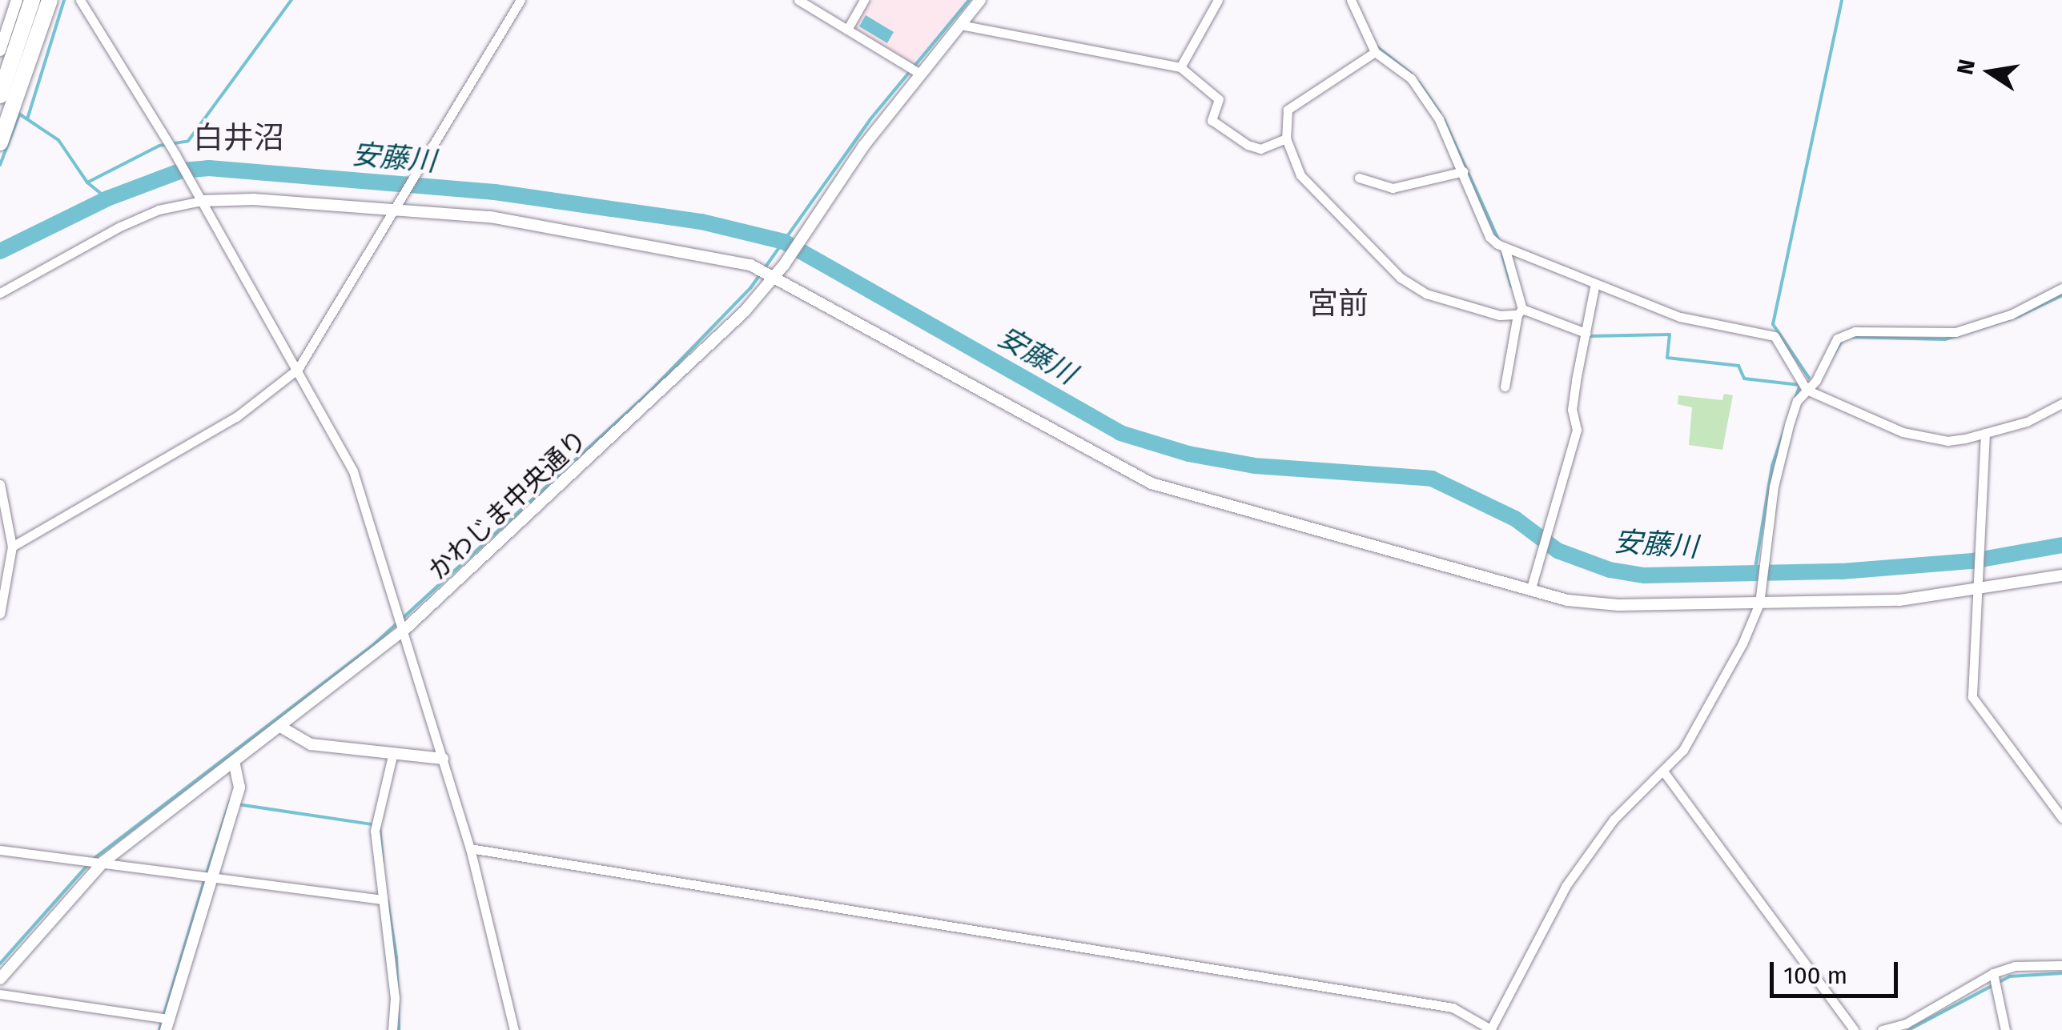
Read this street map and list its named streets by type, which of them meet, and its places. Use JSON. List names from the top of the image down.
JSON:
{
  "streets": {
    "street": ["かわじま中央通り"]
  },
  "districts": ["白井沼", "宮前"],
  "water": ["安藤川"],
  "scale_bar": "100 m",
  "north": "left"
}
